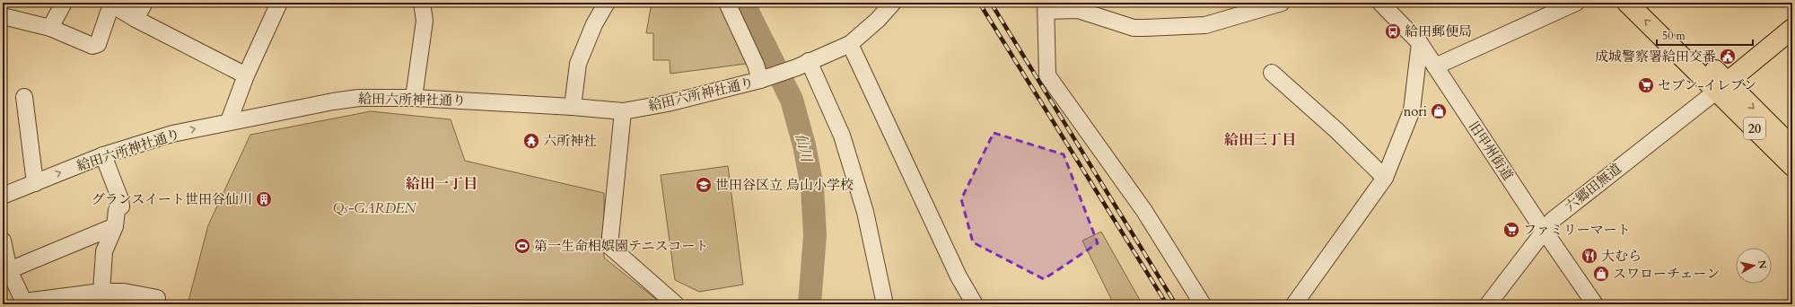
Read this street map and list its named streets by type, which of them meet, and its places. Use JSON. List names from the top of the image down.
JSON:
{
  "streets": {
    "main road": ["20"],
    "street": ["給田六所神社通り", "旧甲州街道", "六郷田無道"]
  },
  "crossings": [
    ["20", "六郷田無道"],
    ["旧甲州街道", "六郷田無道"]
  ],
  "districts": ["給田三丁目", "給田一丁目"],
  "water": ["仙川"],
  "parks": ["Qs-GARDEN"],
  "places": {
    "bus stop": ["給田郵便局"],
    "public building": ["成城警察署給田交番"],
    "supermarket": ["セブン-イレブン", "ファミリーマート"],
    "shop": ["nori", "スワローチェーン"],
    "temple": ["六所神社"],
    "school or university": ["世田谷区立 烏山小学校"],
    "building": ["グランスイート世田谷仙川"],
    "sports": ["第一生命相娯園テニスコート"],
    "restaurant": ["大むら"]
  },
  "scale_bar": "50 m",
  "north": "right"
}
